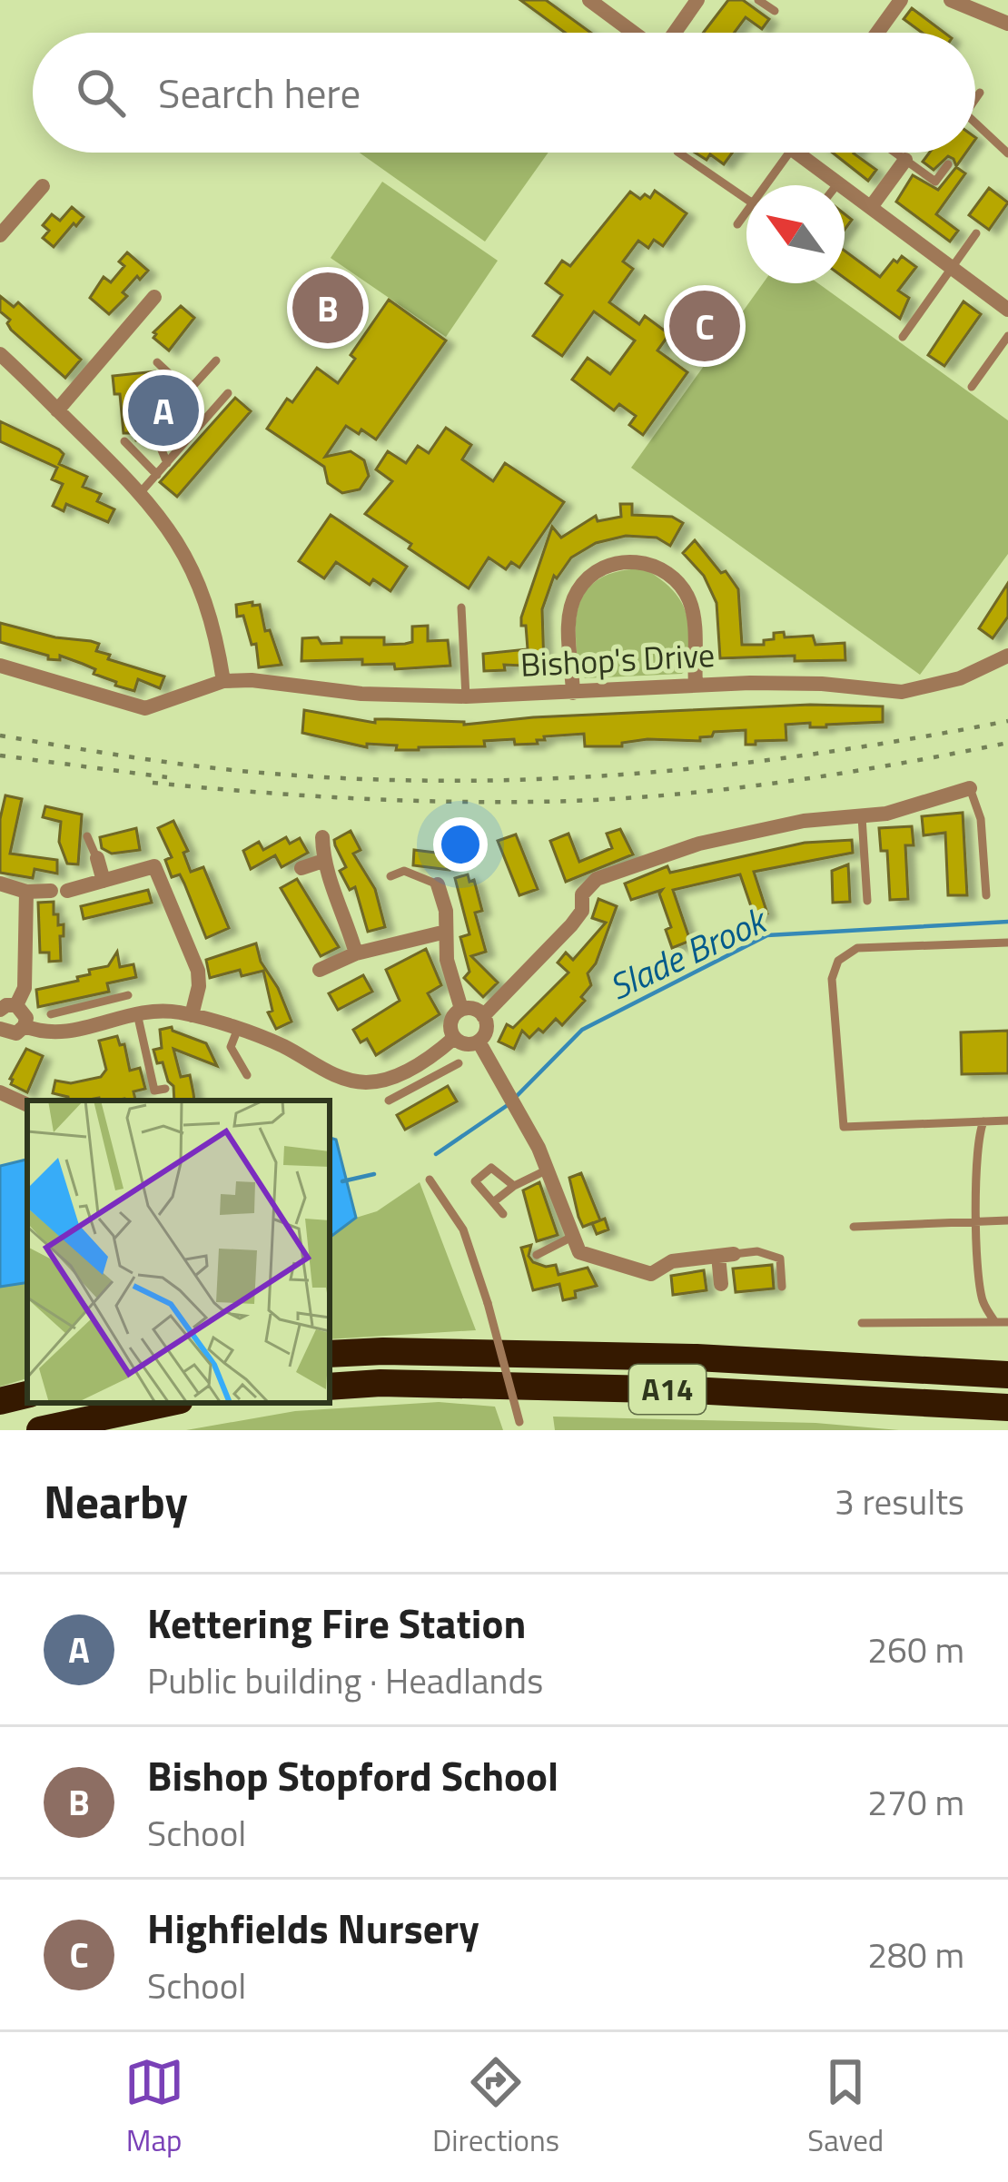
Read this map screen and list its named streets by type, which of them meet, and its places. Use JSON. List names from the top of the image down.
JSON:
{
  "streets": {
    "highway": ["A14"],
    "street": ["Bishop's Drive"]
  },
  "water": ["Slade Brook"],
  "north": "top left",
  "page": {
    "search": "Search here",
    "pins": ["B", "C", "A"],
    "heading": ["Nearby", "3 results"],
    "list": [
      {
        "mark": "A",
        "name": "Kettering Fire Station",
        "note": "Public building · Headlands",
        "value": "260 m"
      },
      {
        "mark": "B",
        "name": "Bishop Stopford School",
        "note": "School",
        "value": "270 m"
      },
      {
        "mark": "C",
        "name": "Highfields Nursery",
        "note": "School",
        "value": "280 m"
      }
    ],
    "nav": ["Map", "Directions", "Saved"]
  }
}
